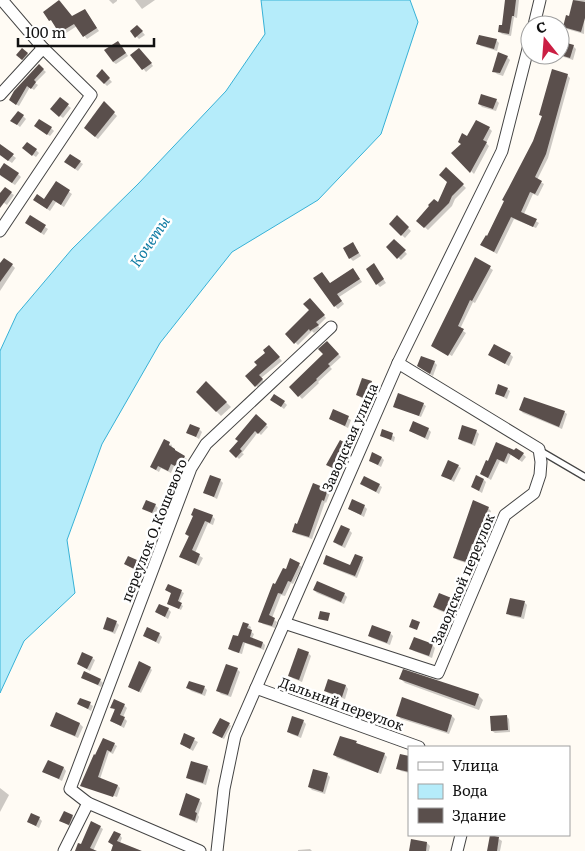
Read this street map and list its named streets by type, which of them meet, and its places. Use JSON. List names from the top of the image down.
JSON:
{
  "streets": {
    "street": [
      "Заводская улица",
      "переулок О.Кошевого",
      "Заводской переулок",
      "Дальний переулок"
    ]
  },
  "crossings": [
    ["Заводская улица", "Заводской переулок"],
    ["Заводская улица", "Дальний переулок"]
  ],
  "water": ["Кочеты"],
  "legend": ["Улица", "Вода", "Здание"],
  "scale_bar": "100 m",
  "north": "top"
}
